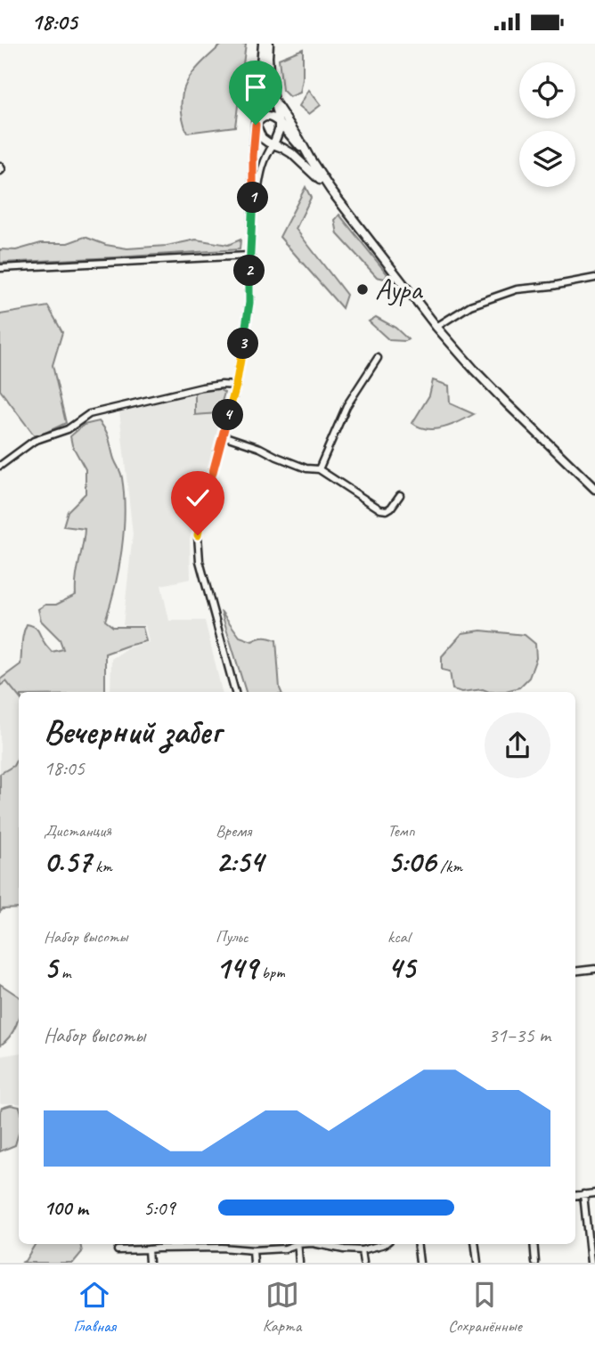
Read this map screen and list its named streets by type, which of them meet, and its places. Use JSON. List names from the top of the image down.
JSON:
{
  "places": ["Аура"],
  "page": {
    "status": "18:05",
    "pins": [
      "1",
      "2",
      "3",
      "4"
    ],
    "heading": ["Вечерний забег", "18:05"],
    "stats": [
      ["Дистанция", "0.57 km"],
      ["Время", "2:54"],
      ["Темп", "5:06 /km"],
      ["Набор высоты", "5 m"],
      ["Пульс", "149 bpm"],
      ["kcal", "45"]
    ],
    "chart": ["Набор высоты", "31–35 m"],
    "list": [
      {
        "name": "100 m",
        "note": "5:09"
      }
    ],
    "tabs": ["Главная", "Карта", "Сохранённые"]
  }
}
